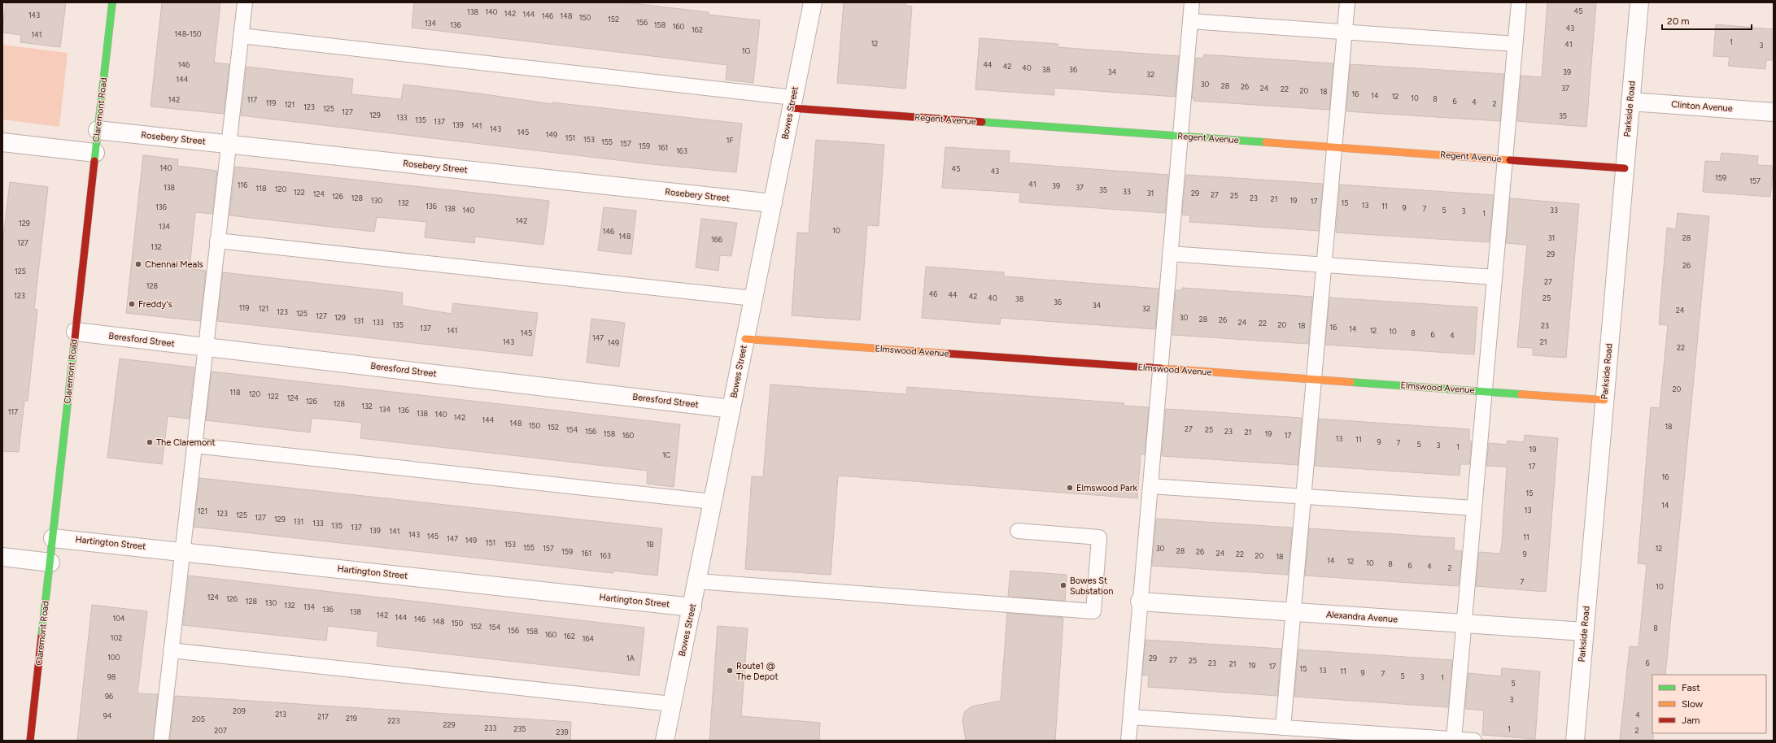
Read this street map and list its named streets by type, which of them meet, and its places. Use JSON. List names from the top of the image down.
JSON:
{
  "streets": {
    "street": [
      "Clinton Avenue",
      "Parkside Road",
      "Claremont Road",
      "Bowes Street",
      "Regent Avenue",
      "Rosebery Street",
      "Beresford Street",
      "Elmswood Avenue",
      "Hartington Street",
      "Alexandra Avenue"
    ]
  },
  "crossings": [
    ["Clinton Avenue", "Parkside Road"],
    ["Parkside Road", "Regent Avenue"],
    ["Parkside Road", "Elmswood Avenue"],
    ["Parkside Road", "Alexandra Avenue"],
    ["Claremont Road", "Rosebery Street"],
    ["Claremont Road", "Beresford Street"],
    ["Claremont Road", "Hartington Street"],
    ["Bowes Street", "Regent Avenue"],
    ["Bowes Street", "Rosebery Street"],
    ["Bowes Street", "Beresford Street"],
    ["Bowes Street", "Elmswood Avenue"],
    ["Bowes Street", "Hartington Street"]
  ],
  "places": [
    "Chennai Meals",
    "Freddy's",
    "The Claremont",
    "Elmswood Park",
    "Bowes St Substation",
    "Route1 @ The Depot"
  ],
  "house_numbers": [
    "45",
    "138",
    "140",
    "142",
    "144",
    "143",
    "146",
    "148",
    "150",
    "152",
    "156",
    "134",
    "136",
    "158",
    "160",
    "43",
    "162",
    "148-150",
    "141",
    "1",
    "12",
    "41",
    "3",
    "1G",
    "146",
    "44",
    "42",
    "40",
    "38",
    "36",
    "34",
    "39",
    "32",
    "144",
    "30",
    "28",
    "26",
    "24",
    "37",
    "22",
    "20",
    "18",
    "16",
    "14",
    "12",
    "10",
    "8",
    "142",
    "117",
    "6",
    "4",
    "119",
    "2",
    "121",
    "123",
    "125",
    "127",
    "129",
    "35",
    "133",
    "135",
    "137",
    "139",
    "141",
    "143",
    "145",
    "149",
    "151",
    "153",
    "1F",
    "155",
    "157",
    "159",
    "161",
    "163",
    "140",
    "45",
    "43",
    "159",
    "157",
    "41",
    "116",
    "39",
    "138",
    "37",
    "118",
    "120",
    "35",
    "33",
    "122",
    "31",
    "29",
    "124",
    "27",
    "25",
    "126",
    "128",
    "23",
    "21",
    "130",
    "19",
    "17",
    "132",
    "15",
    "13",
    "136",
    "11",
    "136",
    "9",
    "138",
    "7",
    "140",
    "5",
    "33",
    "3",
    "1",
    "142",
    "129",
    "134",
    "10",
    "146",
    "148",
    "31",
    "28",
    "166",
    "127",
    "132",
    "29",
    "26",
    "125",
    "27",
    "128",
    "46",
    "44",
    "123",
    "42",
    "40",
    "25",
    "38",
    "36",
    "34",
    "119",
    "121",
    "32",
    "24",
    "123",
    "125",
    "127",
    "129",
    "30",
    "28",
    "26",
    "131",
    "133",
    "24",
    "22",
    "135",
    "20",
    "18",
    "23",
    "16",
    "137",
    "14",
    "141",
    "12",
    "10",
    "145",
    "8",
    "6",
    "4",
    "147",
    "143",
    "21",
    "149",
    "22",
    "20",
    "118",
    "120",
    "122",
    "124",
    "126",
    "128",
    "132",
    "134",
    "136",
    "117",
    "138",
    "140",
    "142",
    "144",
    "148",
    "150",
    "18",
    "152",
    "27",
    "154",
    "25",
    "156",
    "23",
    "21",
    "158",
    "19",
    "160",
    "17",
    "13",
    "11",
    "9",
    "7",
    "5",
    "3",
    "1",
    "19",
    "1C",
    "17",
    "16",
    "15",
    "14",
    "13",
    "121",
    "123",
    "125",
    "127",
    "129",
    "131",
    "133",
    "135",
    "137",
    "139",
    "141",
    "143",
    "145",
    "11",
    "147",
    "149",
    "151",
    "153",
    "1B",
    "155",
    "157",
    "30",
    "12",
    "28",
    "159",
    "26",
    "161",
    "24",
    "22",
    "9",
    "163",
    "20",
    "18",
    "14",
    "12",
    "10",
    "8",
    "6",
    "4",
    "2",
    "7",
    "10",
    "124",
    "126",
    "128",
    "130",
    "132",
    "134",
    "136",
    "138",
    "142",
    "144",
    "104",
    "146",
    "148",
    "150",
    "152",
    "154",
    "8",
    "156",
    "158",
    "160",
    "162",
    "102",
    "164",
    "100",
    "1A",
    "29",
    "27",
    "25",
    "23",
    "6",
    "21",
    "19",
    "17",
    "15",
    "13",
    "11",
    "9",
    "7",
    "5",
    "98",
    "3",
    "1",
    "5",
    "96",
    "3",
    "209",
    "213",
    "4",
    "94",
    "217",
    "219",
    "205",
    "223",
    "229",
    "233",
    "235",
    "1",
    "207",
    "2",
    "239"
  ],
  "legend": ["Fast", "Slow", "Jam"],
  "scale_bar": "20 m"
}
